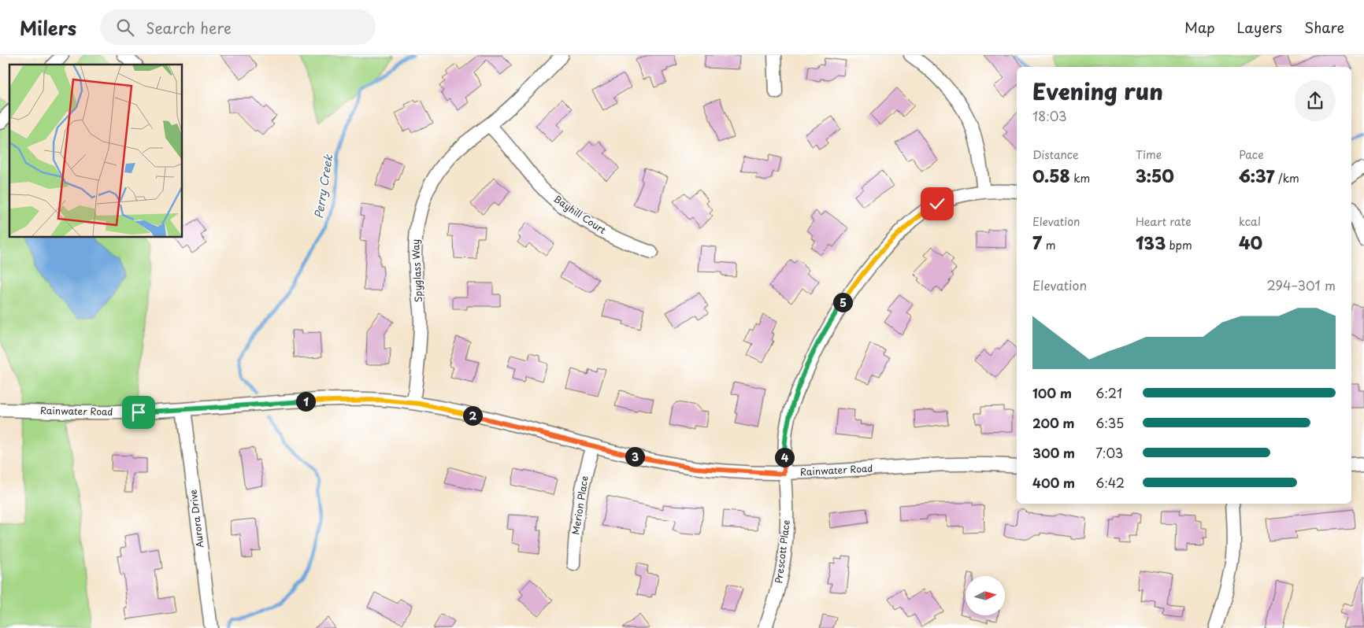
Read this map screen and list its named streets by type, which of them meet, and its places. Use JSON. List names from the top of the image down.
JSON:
{
  "streets": {
    "street": [
      "Bayhill Court",
      "Spyglass Way",
      "Rainwater Road",
      "Merion Place",
      "Aurora Drive",
      "Prescott Place"
    ]
  },
  "crossings": [
    ["Bayhill Court", "Spyglass Way"],
    ["Spyglass Way", "Rainwater Road"],
    ["Rainwater Road", "Merion Place"],
    ["Rainwater Road", "Aurora Drive"],
    ["Rainwater Road", "Prescott Place"]
  ],
  "water": ["Perry Creek"],
  "north": "right",
  "page": {
    "header": "Milers",
    "search": "Search here",
    "nav": ["Map", "Layers", "Share"],
    "heading": ["Evening run", "18:03"],
    "stats": [
      ["Distance", "0.58 km"],
      ["Time", "3:50"],
      ["Pace", "6:37 /km"],
      ["Elevation", "7 m"],
      ["Heart rate", "133 bpm"],
      ["kcal", "40"]
    ],
    "chart": ["Elevation", "294–301 m"],
    "pins": [
      "5",
      "1",
      "2",
      "3",
      "4"
    ],
    "list": [
      {
        "name": "100 m",
        "note": "6:21"
      },
      {
        "name": "200 m",
        "note": "6:35"
      },
      {
        "name": "300 m",
        "note": "7:03"
      },
      {
        "name": "400 m",
        "note": "6:42"
      }
    ]
  }
}
